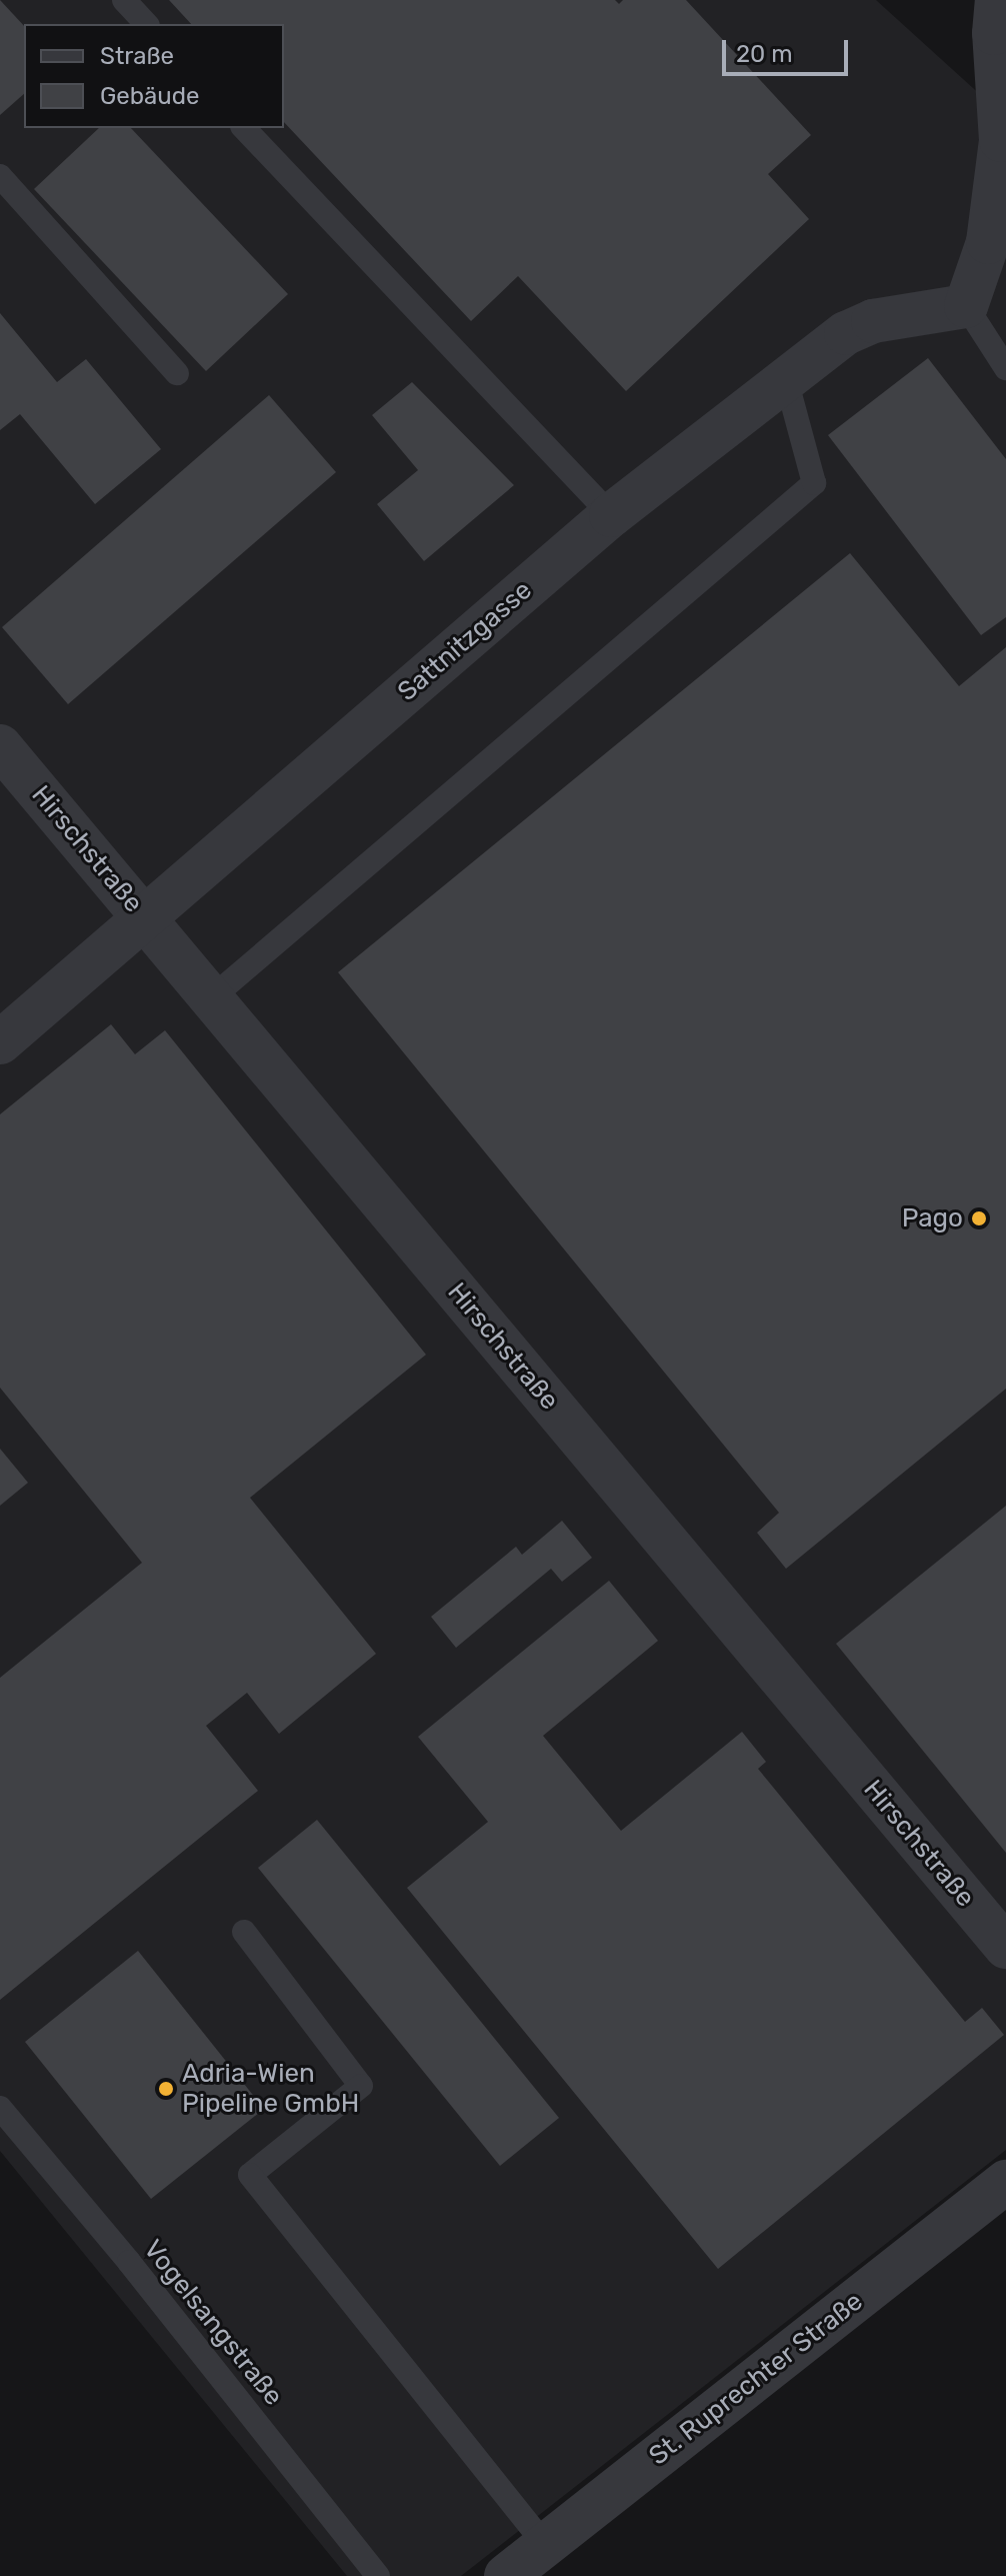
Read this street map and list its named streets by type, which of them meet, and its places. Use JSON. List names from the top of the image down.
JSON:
{
  "streets": {
    "street": ["Sattnitzgasse", "Hirschstraße", "St. Ruprechter Straße"],
    "lane": ["Vogelsangstraße"]
  },
  "crossings": [
    ["Sattnitzgasse", "Hirschstraße"]
  ],
  "places": ["Pago", "Adria-Wien Pipeline GmbH"],
  "legend": ["Straße", "Gebäude"],
  "scale_bar": "20 m"
}
